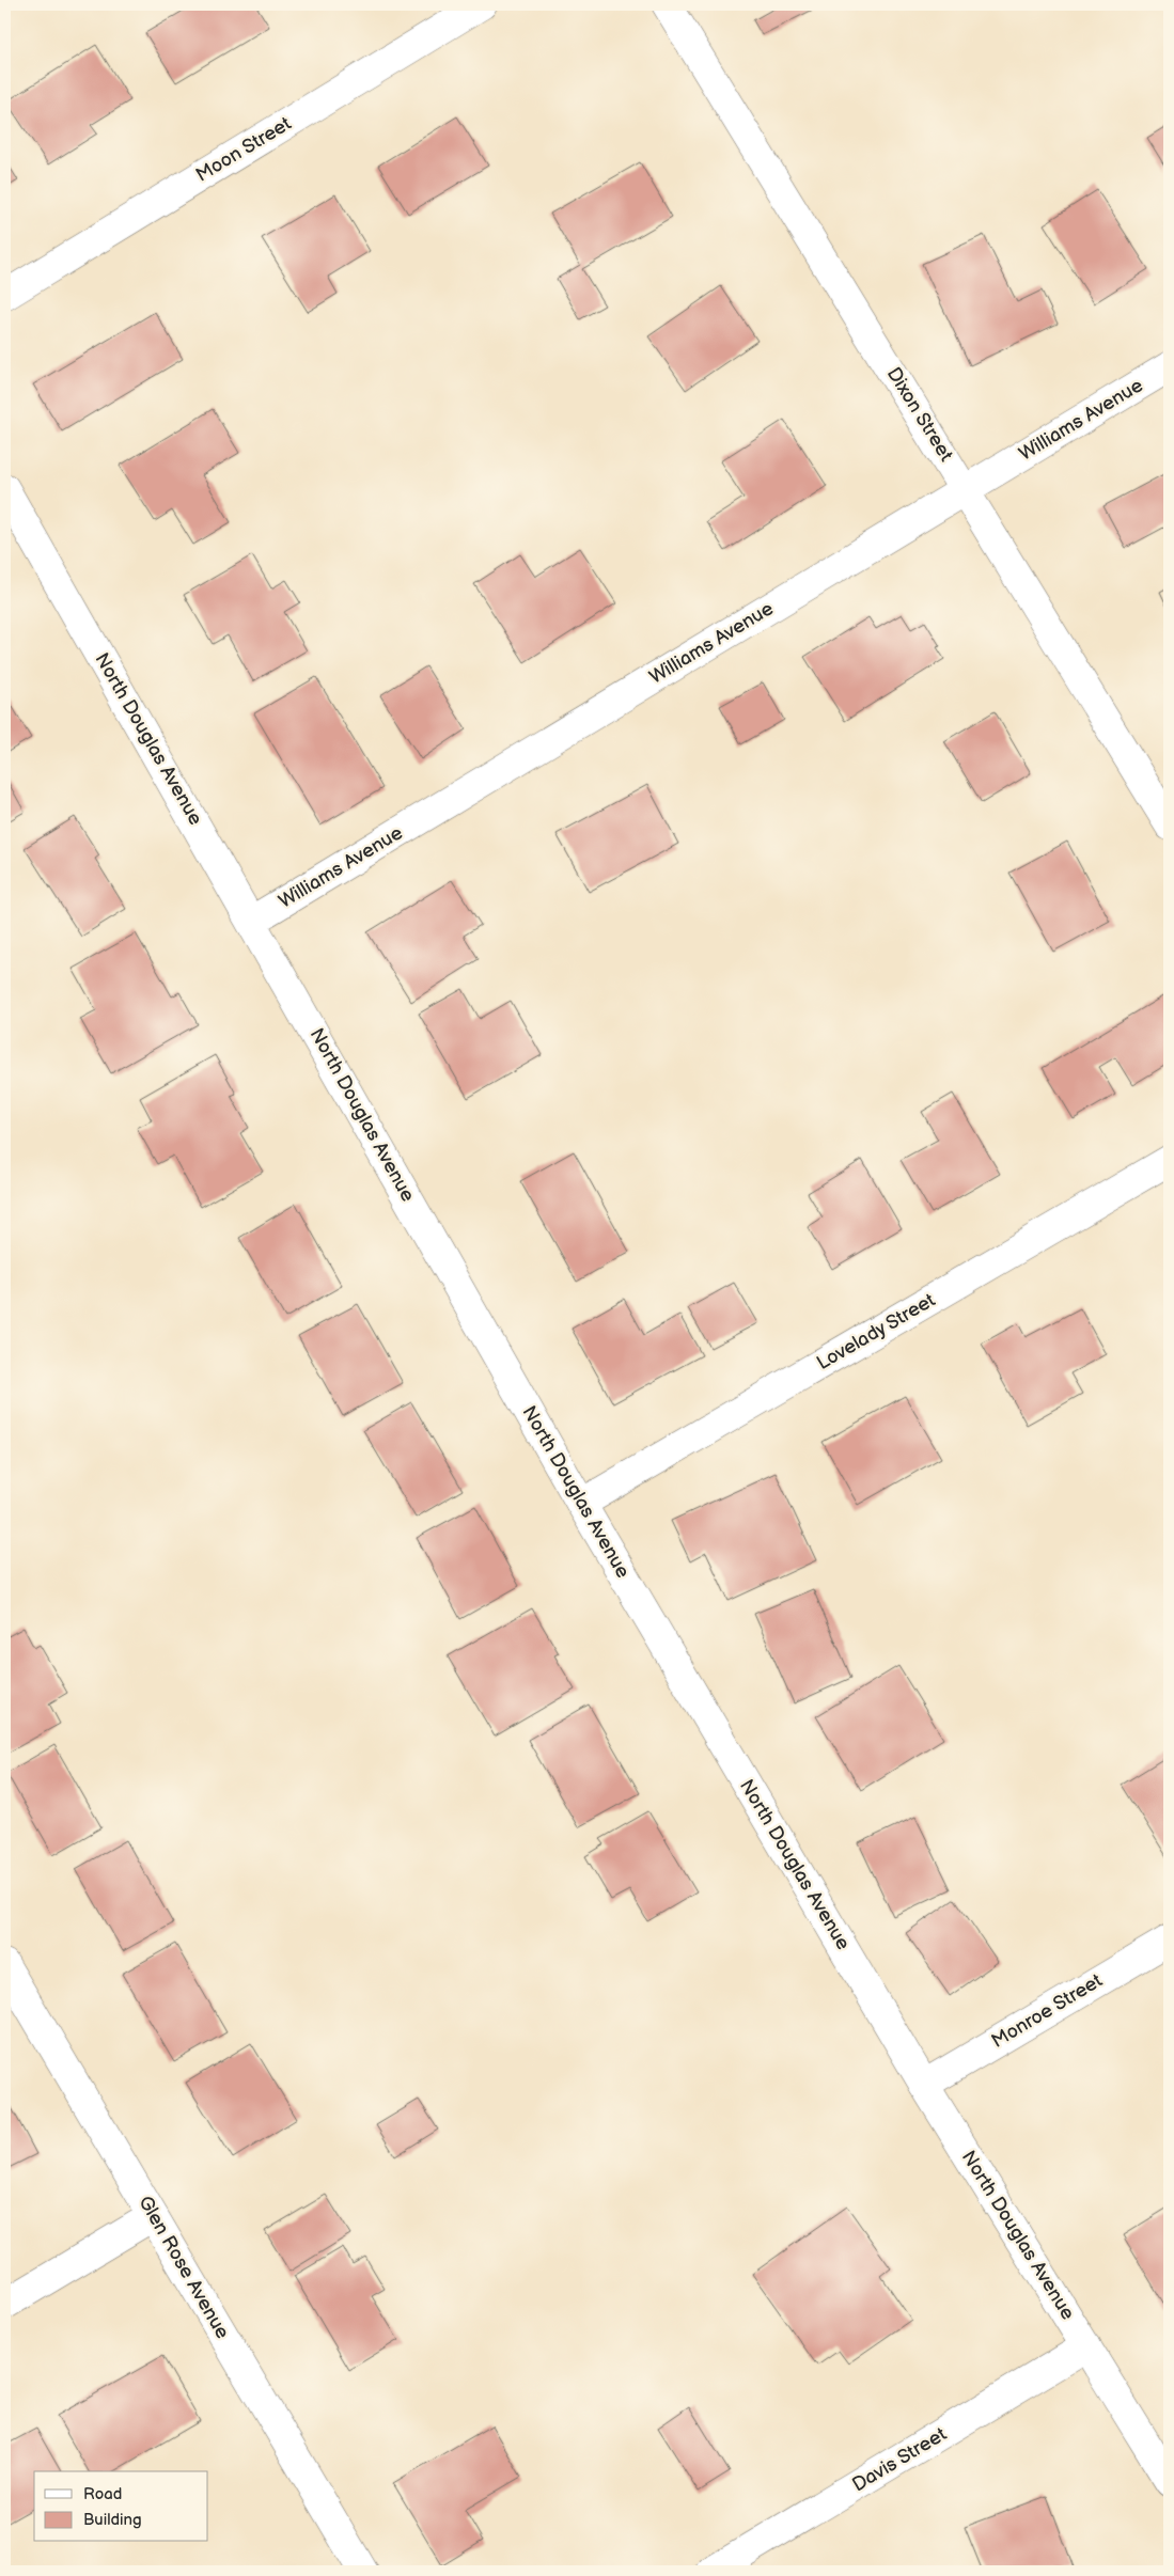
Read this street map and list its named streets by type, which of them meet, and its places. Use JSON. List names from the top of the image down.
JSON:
{
  "streets": {
    "street": [
      "Moon Street",
      "Dixon Street",
      "Williams Avenue",
      "North Douglas Avenue",
      "Lovelady Street",
      "Monroe Street",
      "Glen Rose Avenue",
      "Davis Street"
    ]
  },
  "crossings": [
    ["Dixon Street", "Williams Avenue"],
    ["Williams Avenue", "North Douglas Avenue"],
    ["North Douglas Avenue", "Lovelady Street"],
    ["North Douglas Avenue", "Monroe Street"],
    ["North Douglas Avenue", "Davis Street"]
  ],
  "legend": ["Road", "Building"]
}
